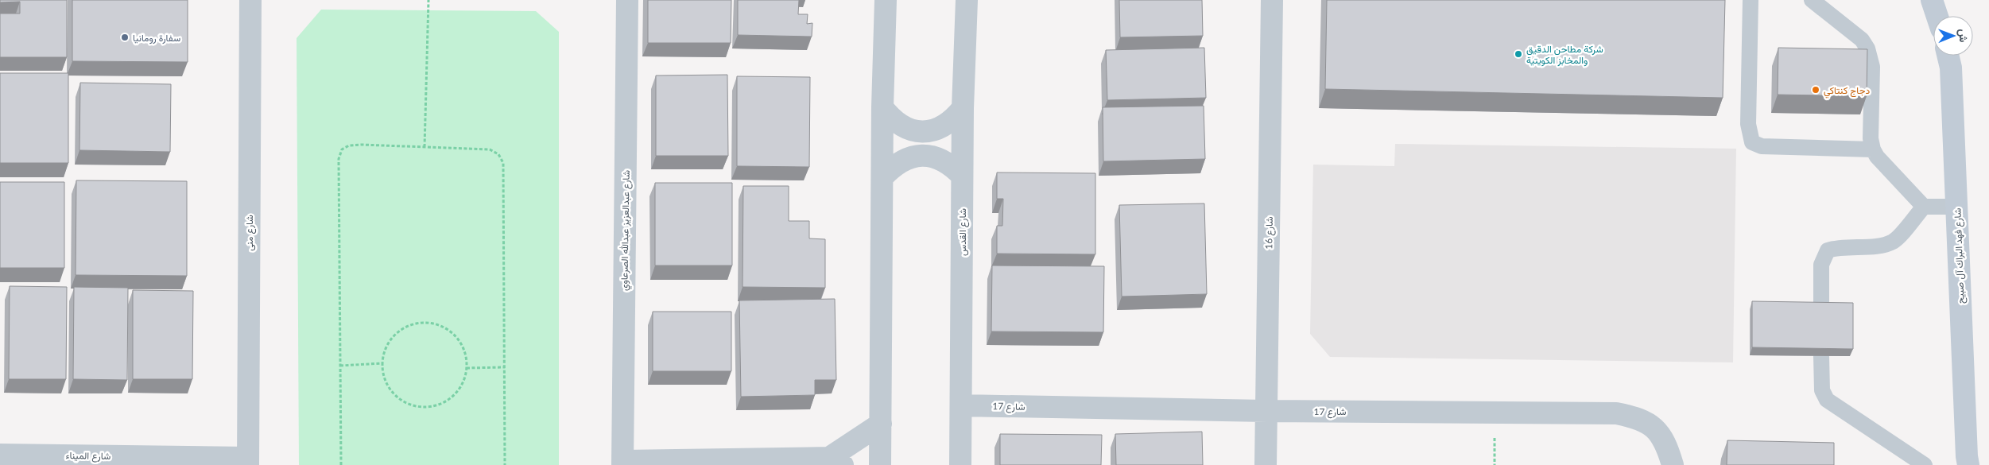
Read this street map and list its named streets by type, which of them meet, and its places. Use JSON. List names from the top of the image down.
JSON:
{
  "streets": {
    "main road": ["شارع فهد البراك آل صبيح"],
    "street": [
      "شارع عبدالعزيز عبدالله الصرعاوي",
      "شارع القدس",
      "شارع منى",
      "شارع 16",
      "شارع 17",
      "شارع الميناء"
    ]
  },
  "crossings": [
    ["شارع القدس", "شارع 17"],
    ["شارع منى", "شارع الميناء"],
    ["شارع 16", "شارع 17"]
  ],
  "places": ["سفارة رومانيا", "شركة مطاحن الدقيق والمخابز الكويتية", "دجاج كنتاكي"],
  "north": "right"
}
